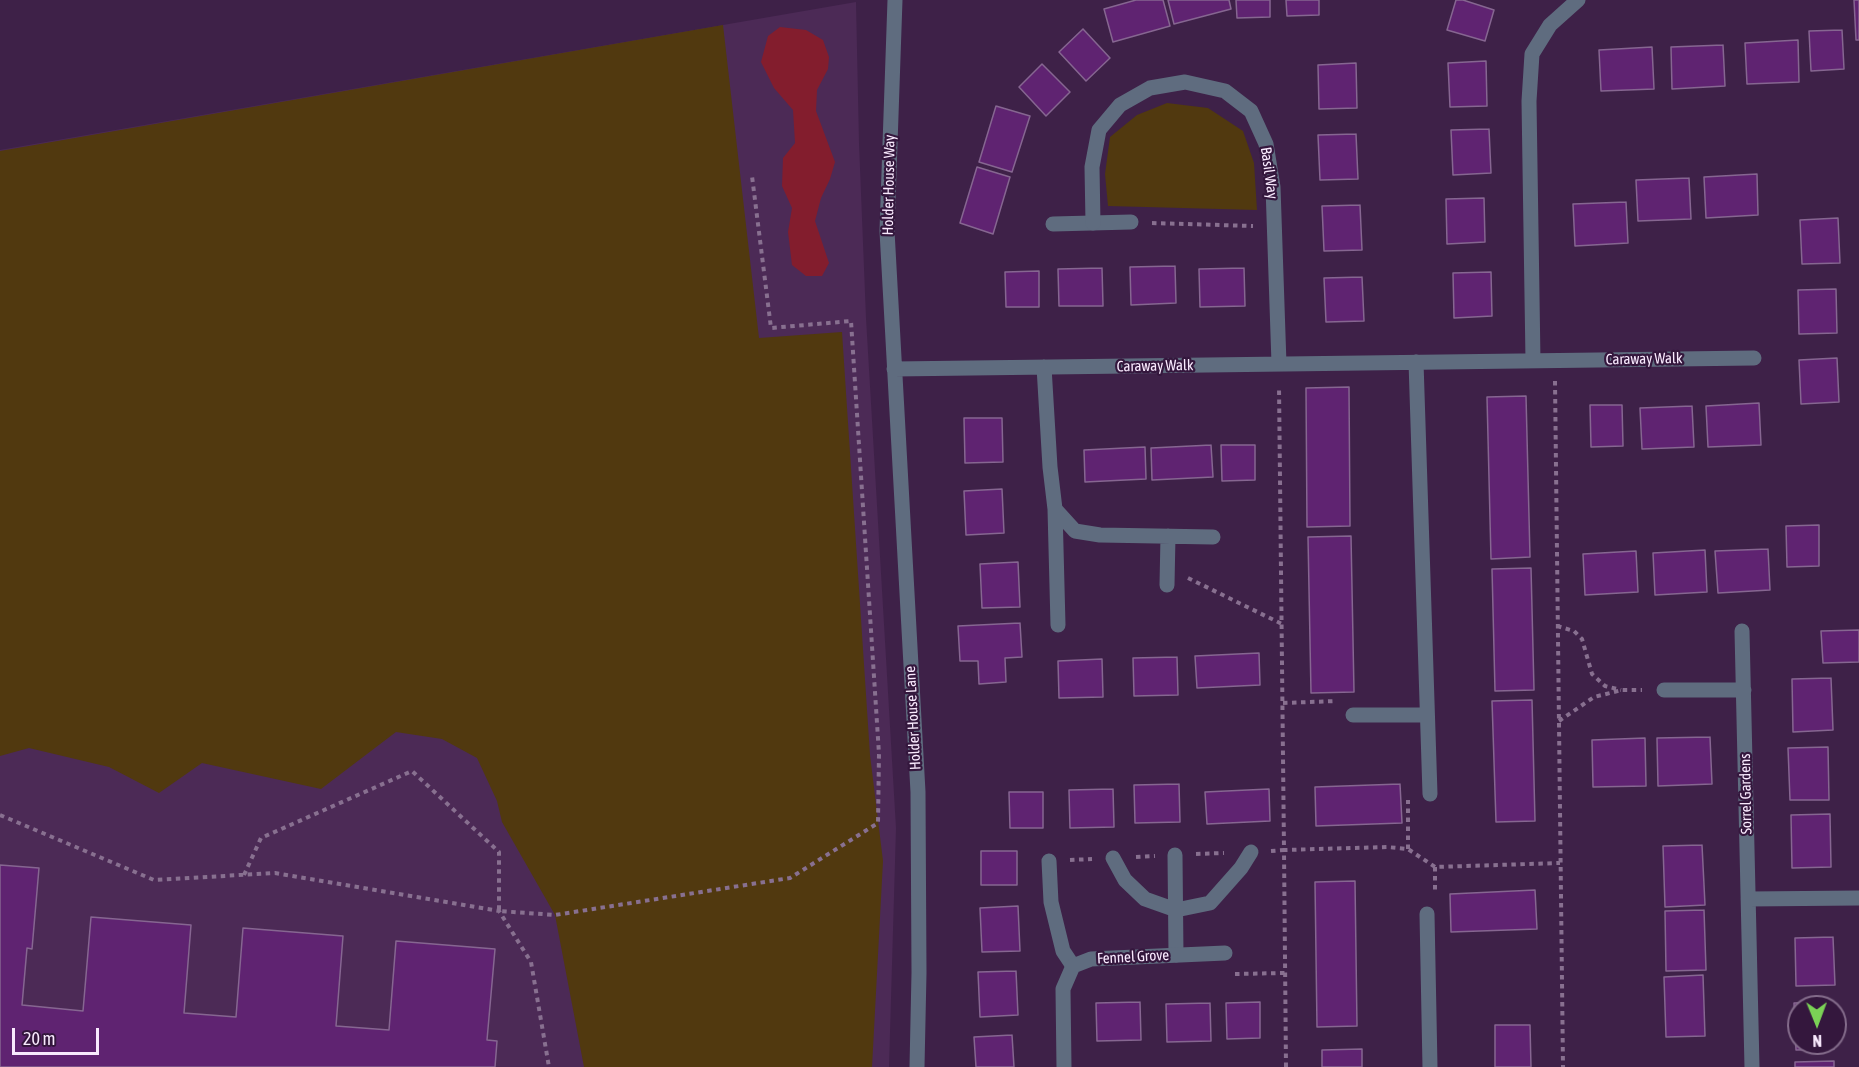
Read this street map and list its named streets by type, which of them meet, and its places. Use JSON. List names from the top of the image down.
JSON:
{
  "streets": {
    "street": [
      "Basil Way",
      "Holder House Way",
      "Caraway Walk",
      "Holder House Lane",
      "Sorrel Gardens",
      "Fennel Grove"
    ]
  },
  "crossings": [
    ["Basil Way", "Caraway Walk"],
    ["Holder House Way", "Caraway Walk"],
    ["Holder House Way", "Holder House Lane"],
    ["Caraway Walk", "Holder House Lane"]
  ],
  "scale_bar": "20 m",
  "north": "bottom"
}
